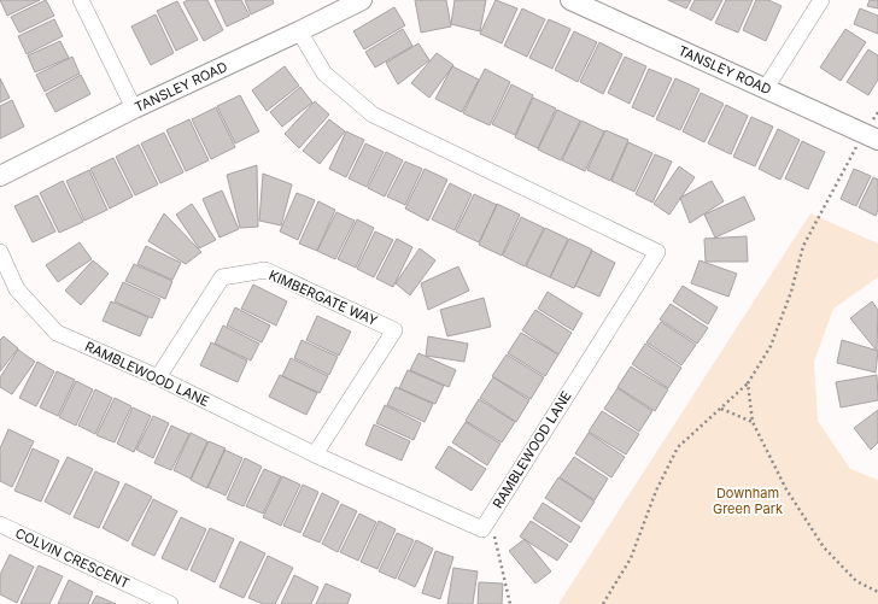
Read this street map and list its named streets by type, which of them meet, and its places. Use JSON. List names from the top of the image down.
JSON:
{
  "streets": {
    "street": [
      "TANSLEY ROAD",
      "KIMBERGATE WAY",
      "RAMBLEWOOD LANE",
      "COLVIN CRESCENT"
    ]
  },
  "crossings": [
    ["TANSLEY ROAD", "RAMBLEWOOD LANE"],
    ["KIMBERGATE WAY", "RAMBLEWOOD LANE"]
  ],
  "parks": ["Downham Green Park"]
}
